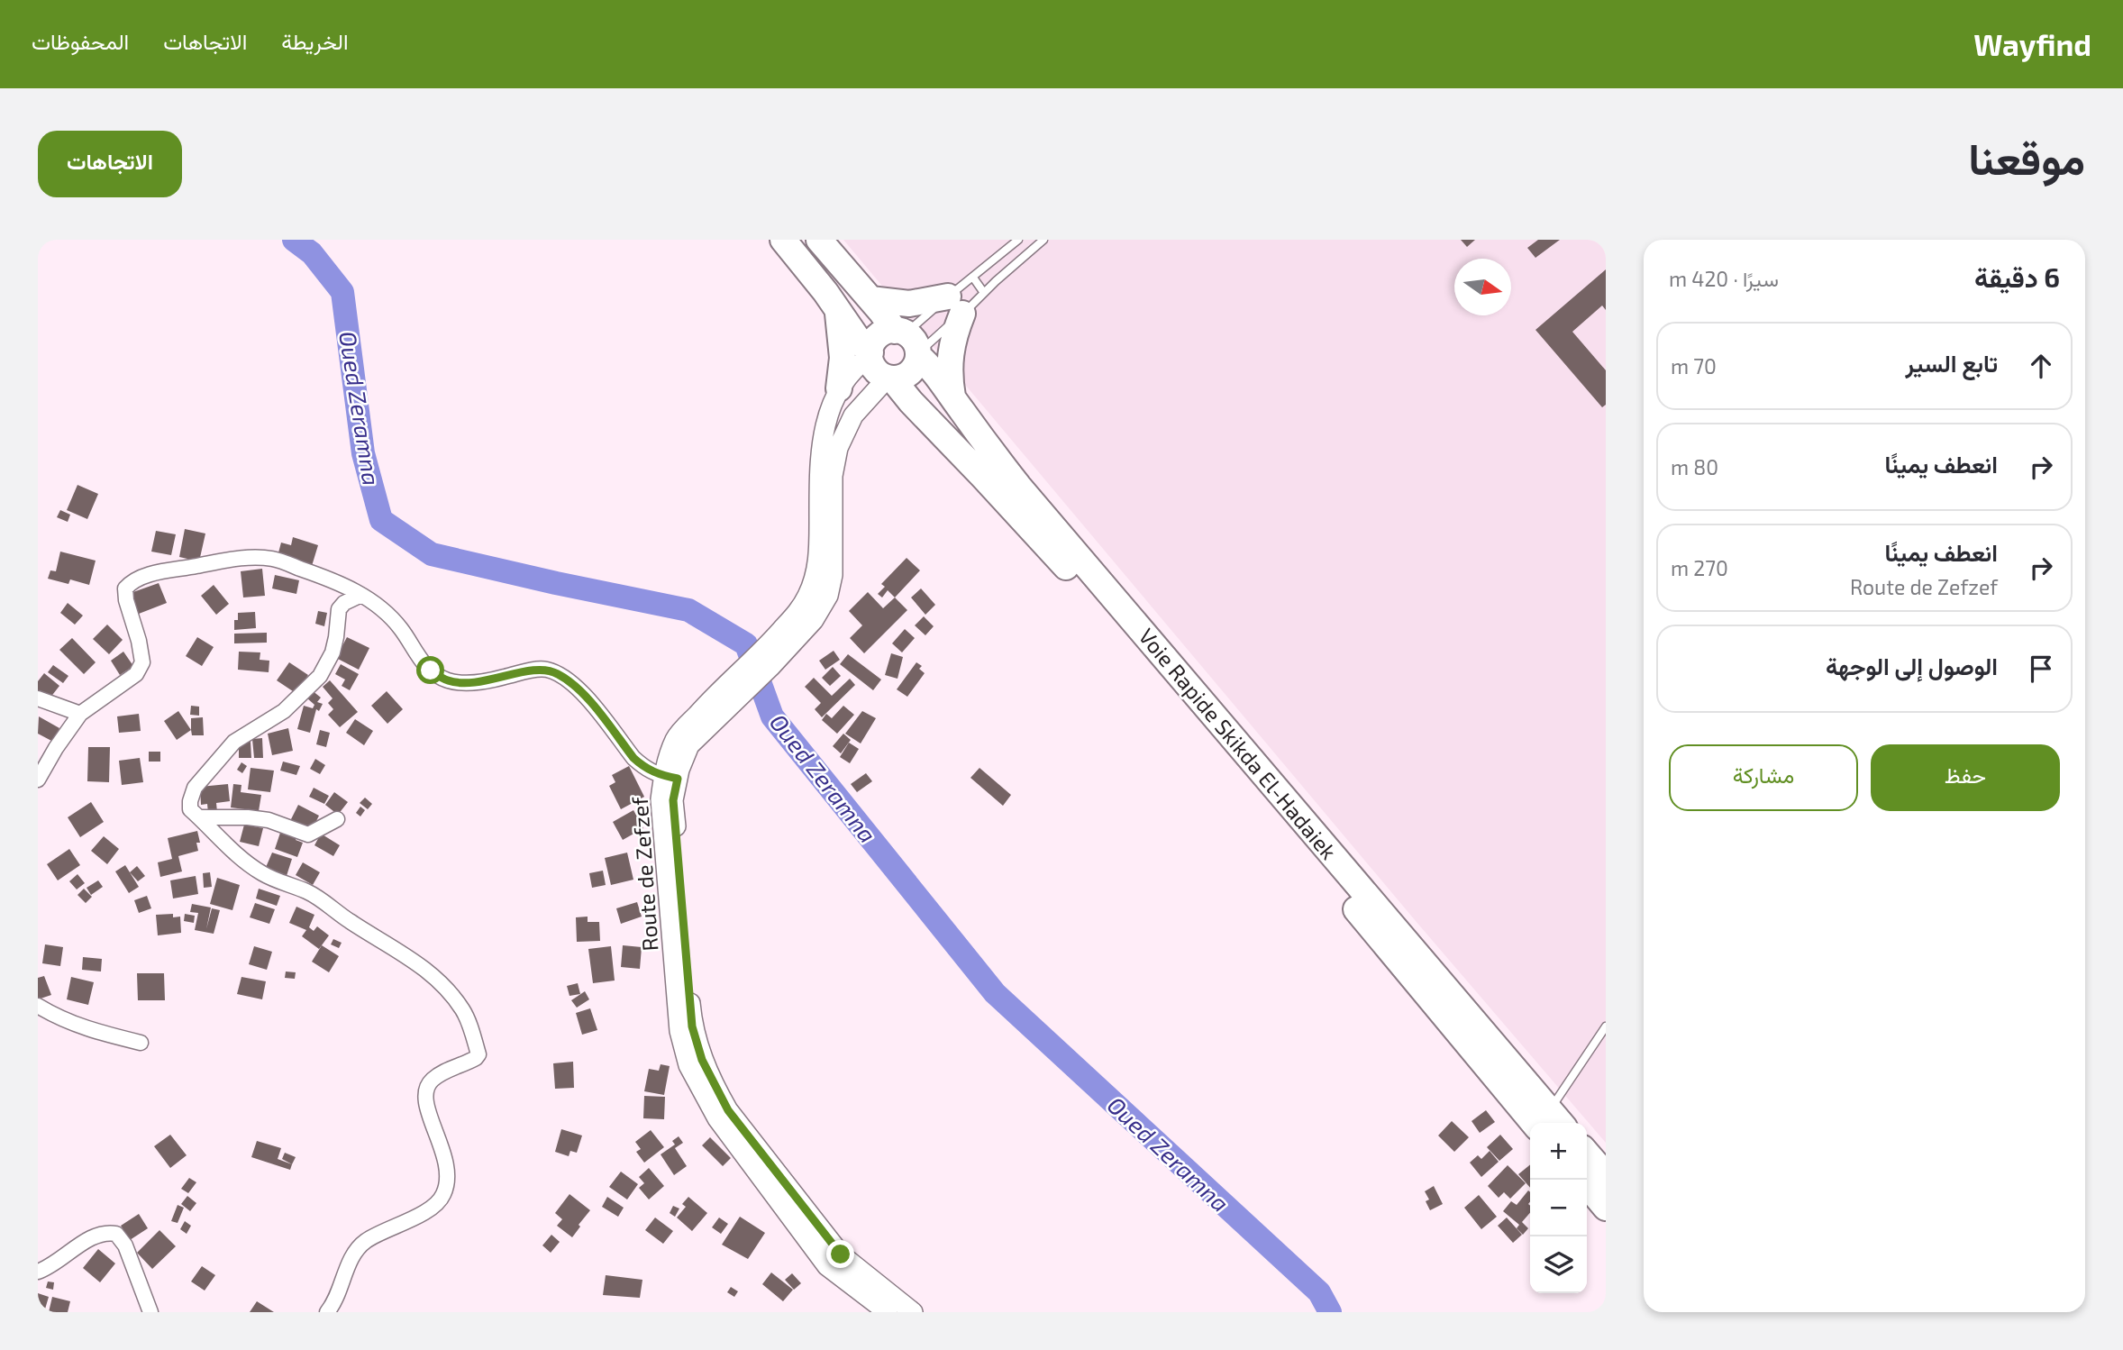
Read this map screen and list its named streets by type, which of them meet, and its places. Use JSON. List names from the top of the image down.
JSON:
{
  "streets": {
    "highway": ["Voie Rapide Skikda El-Hadaiek"],
    "main road": ["Route de Zefzef"]
  },
  "crossings": [
    ["Voie Rapide Skikda El-Hadaiek", "Route de Zefzef"]
  ],
  "water": ["Oued Zeramna"],
  "north": "right",
  "page": {
    "header": "Wayfind",
    "nav": ["الخريطة", "الاتجاهات", "المحفوظات"],
    "title": "موقعنا",
    "buttons": [
      "الاتجاهات",
      ["حفظ", "مشاركة"]
    ],
    "heading": ["6 دقيقة", "سيرًا · 420 m"],
    "list": [
      ["تابع السير", "70 m"],
      ["انعطف يمينًا", "80 m"],
      ["انعطف يمينًا", "Route de Zefzef", "270 m"],
      "الوصول إلى الوجهة"
    ],
    "map_buttons": ["+", "−"]
  }
}
